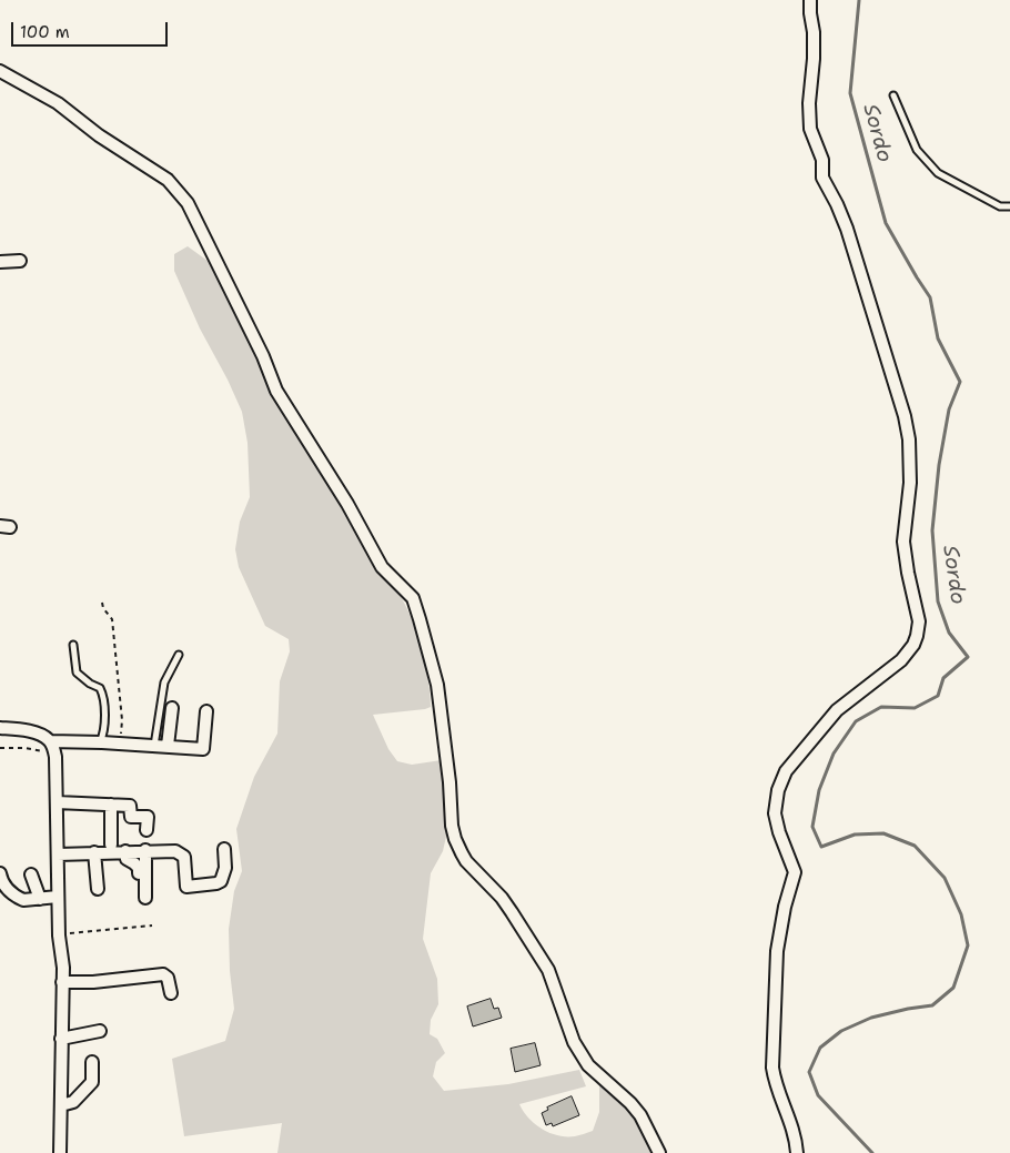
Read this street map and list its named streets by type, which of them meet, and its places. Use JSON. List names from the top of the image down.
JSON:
{
  "water": ["Sordo"],
  "scale_bar": "100 m"
}
